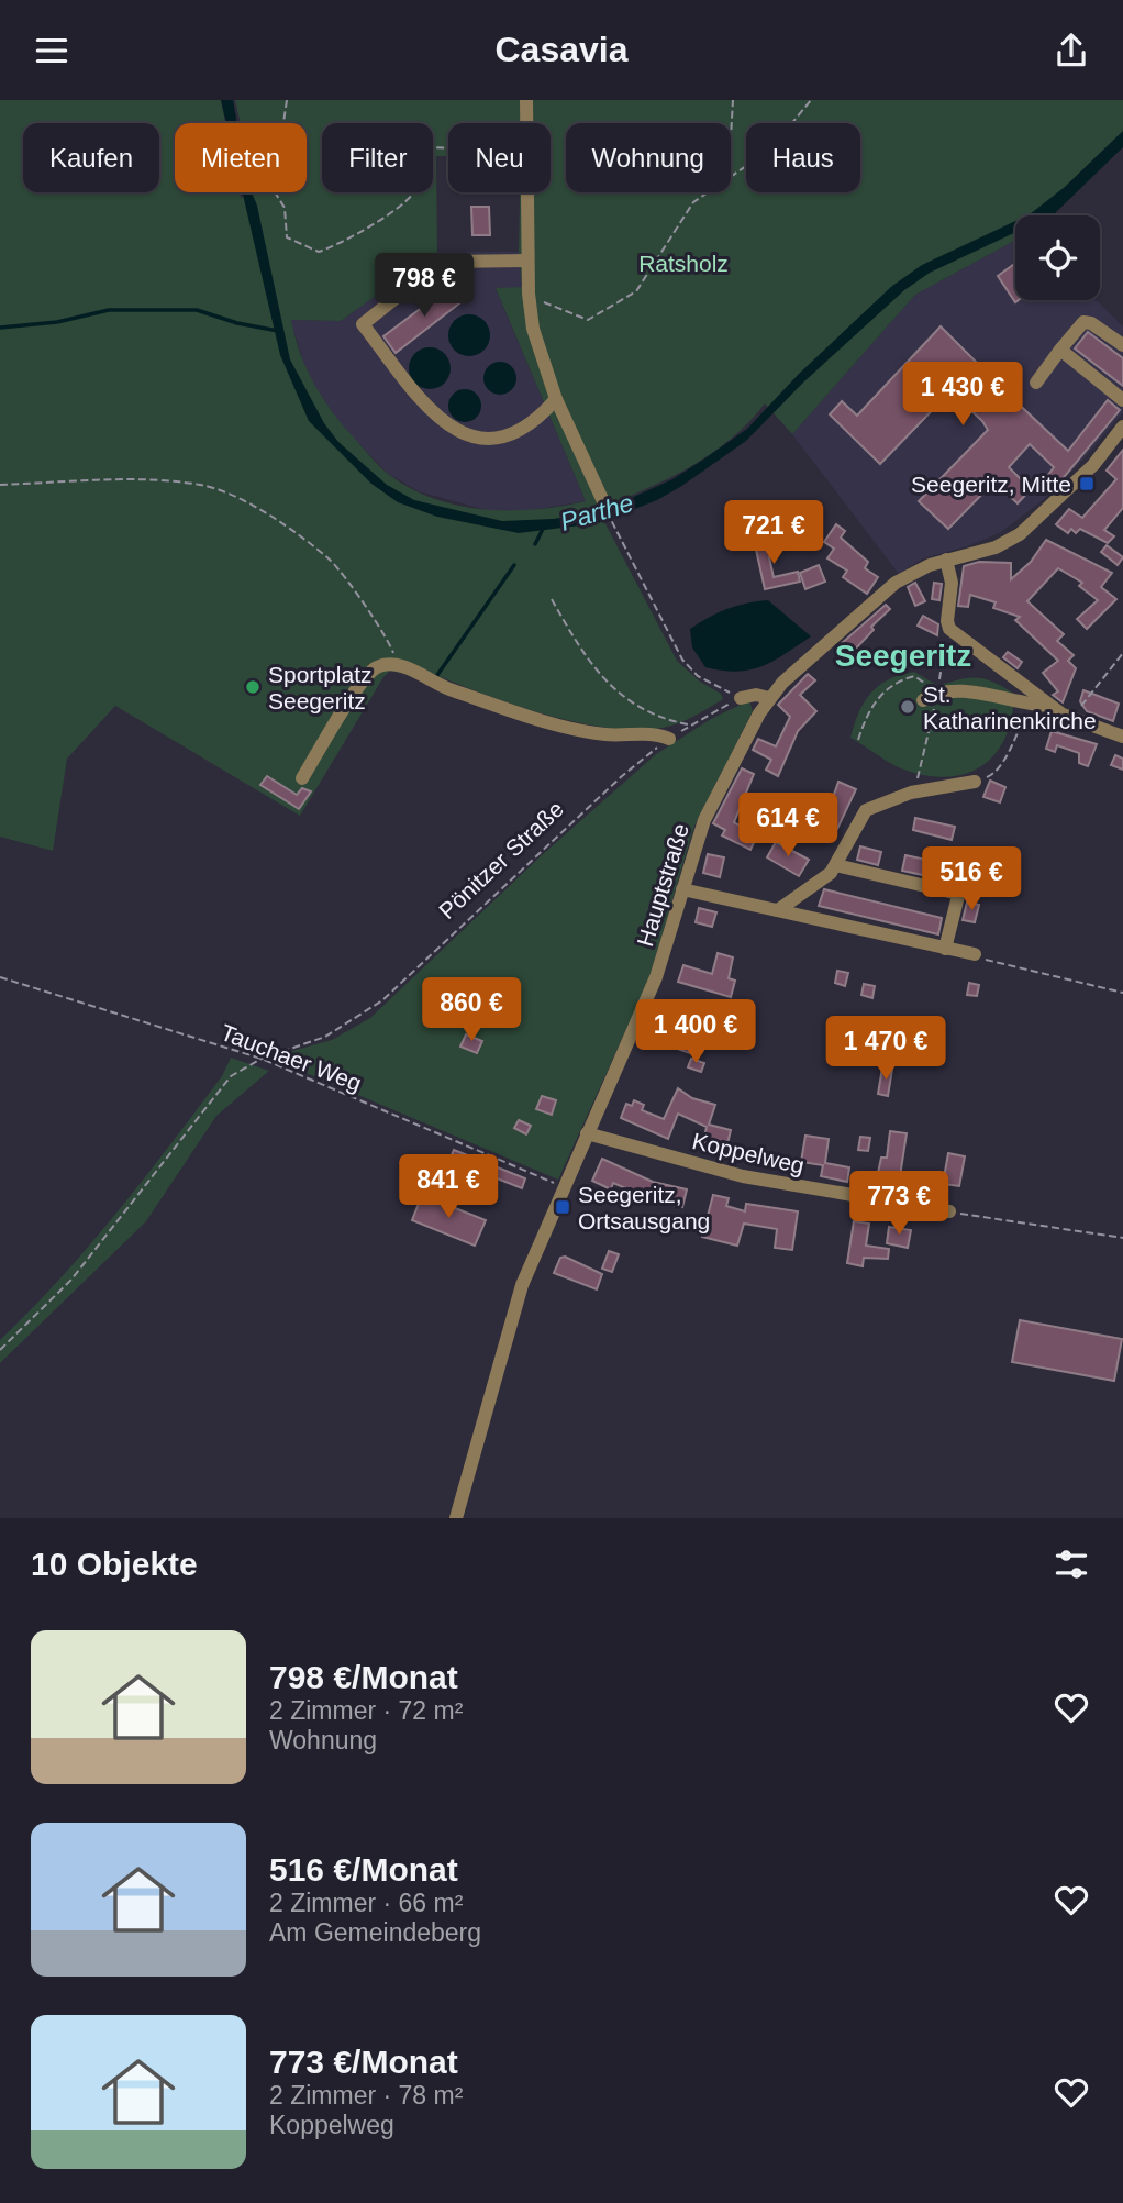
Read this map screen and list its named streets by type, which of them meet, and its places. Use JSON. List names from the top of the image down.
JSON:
{
  "streets": {
    "street": ["Hauptstraße", "Koppelweg"],
    "path": ["Pönitzer Straße", "Tauchaer Weg"]
  },
  "crossings": [
    ["Pönitzer Straße", "Tauchaer Weg"],
    ["Hauptstraße", "Tauchaer Weg"],
    ["Hauptstraße", "Koppelweg"]
  ],
  "districts": ["Seegeritz"],
  "water": ["Parthe"],
  "parks": ["Ratsholz"],
  "places": {
    "transit": ["Seegeritz, Mitte", "Seegeritz, Ortsausgang"],
    "other": ["Sportplatz Seegeritz", "St. Katharinenkirche"]
  },
  "page": {
    "header": "Casavia",
    "chip": [
      "Kaufen",
      "Mieten",
      "Filter",
      "Neu",
      "Wohnung",
      "Haus"
    ],
    "price": [
      "798 €",
      "1 430 €",
      "721 €",
      "614 €",
      "516 €",
      "860 €",
      "1 400 €",
      "1 470 €",
      "841 €",
      "773 €"
    ],
    "heading": "10 Objekte",
    "list": [
      {
        "name": "798 €/Monat",
        "note": "2 Zimmer · 72 m² · Wohnung"
      },
      {
        "name": "516 €/Monat",
        "note": "2 Zimmer · 66 m² · Am Gemeindeberg"
      },
      {
        "name": "773 €/Monat",
        "note": "2 Zimmer · 78 m² · Koppelweg"
      }
    ]
  }
}
